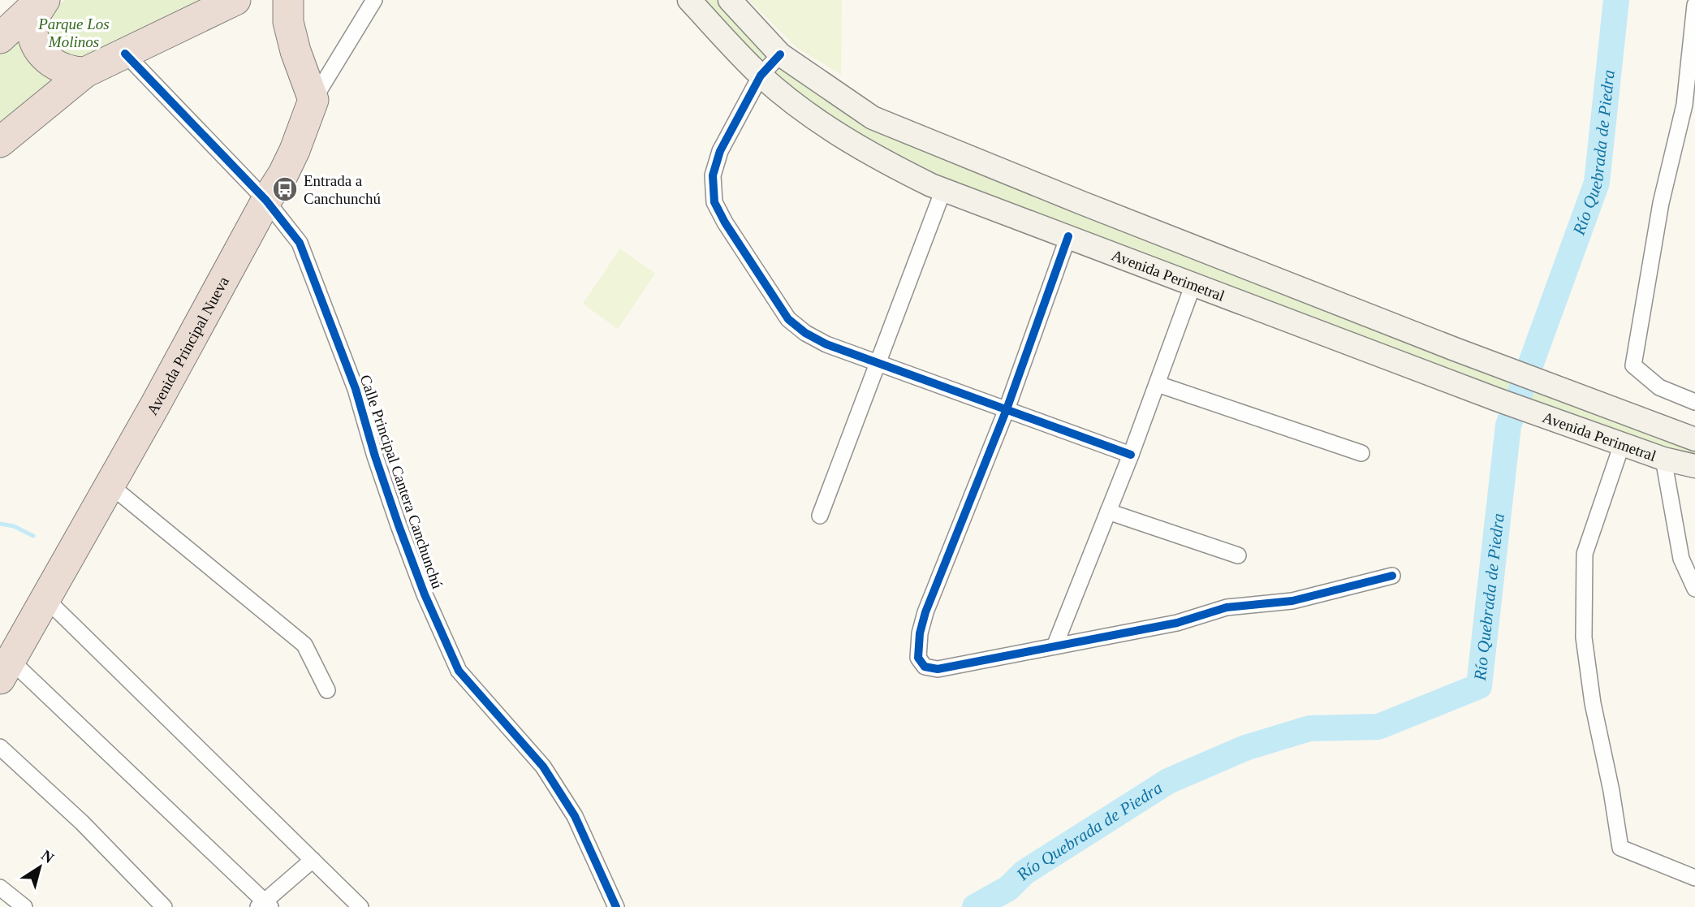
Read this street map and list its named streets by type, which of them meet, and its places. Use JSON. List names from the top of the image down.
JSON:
{
  "streets": {
    "highway": ["Avenida Principal Nueva"],
    "main road": ["Avenida Perimetral"],
    "street": ["Calle Principal Cantera Canchunchú"]
  },
  "crossings": [
    ["Avenida Principal Nueva", "Calle Principal Cantera Canchunchú"]
  ],
  "water": ["Río Quebrada de Piedra"],
  "parks": ["Parque Los Molinos"],
  "places": {
    "bus stop": ["Entrada a Canchunchú"]
  },
  "north": "top right"
}
